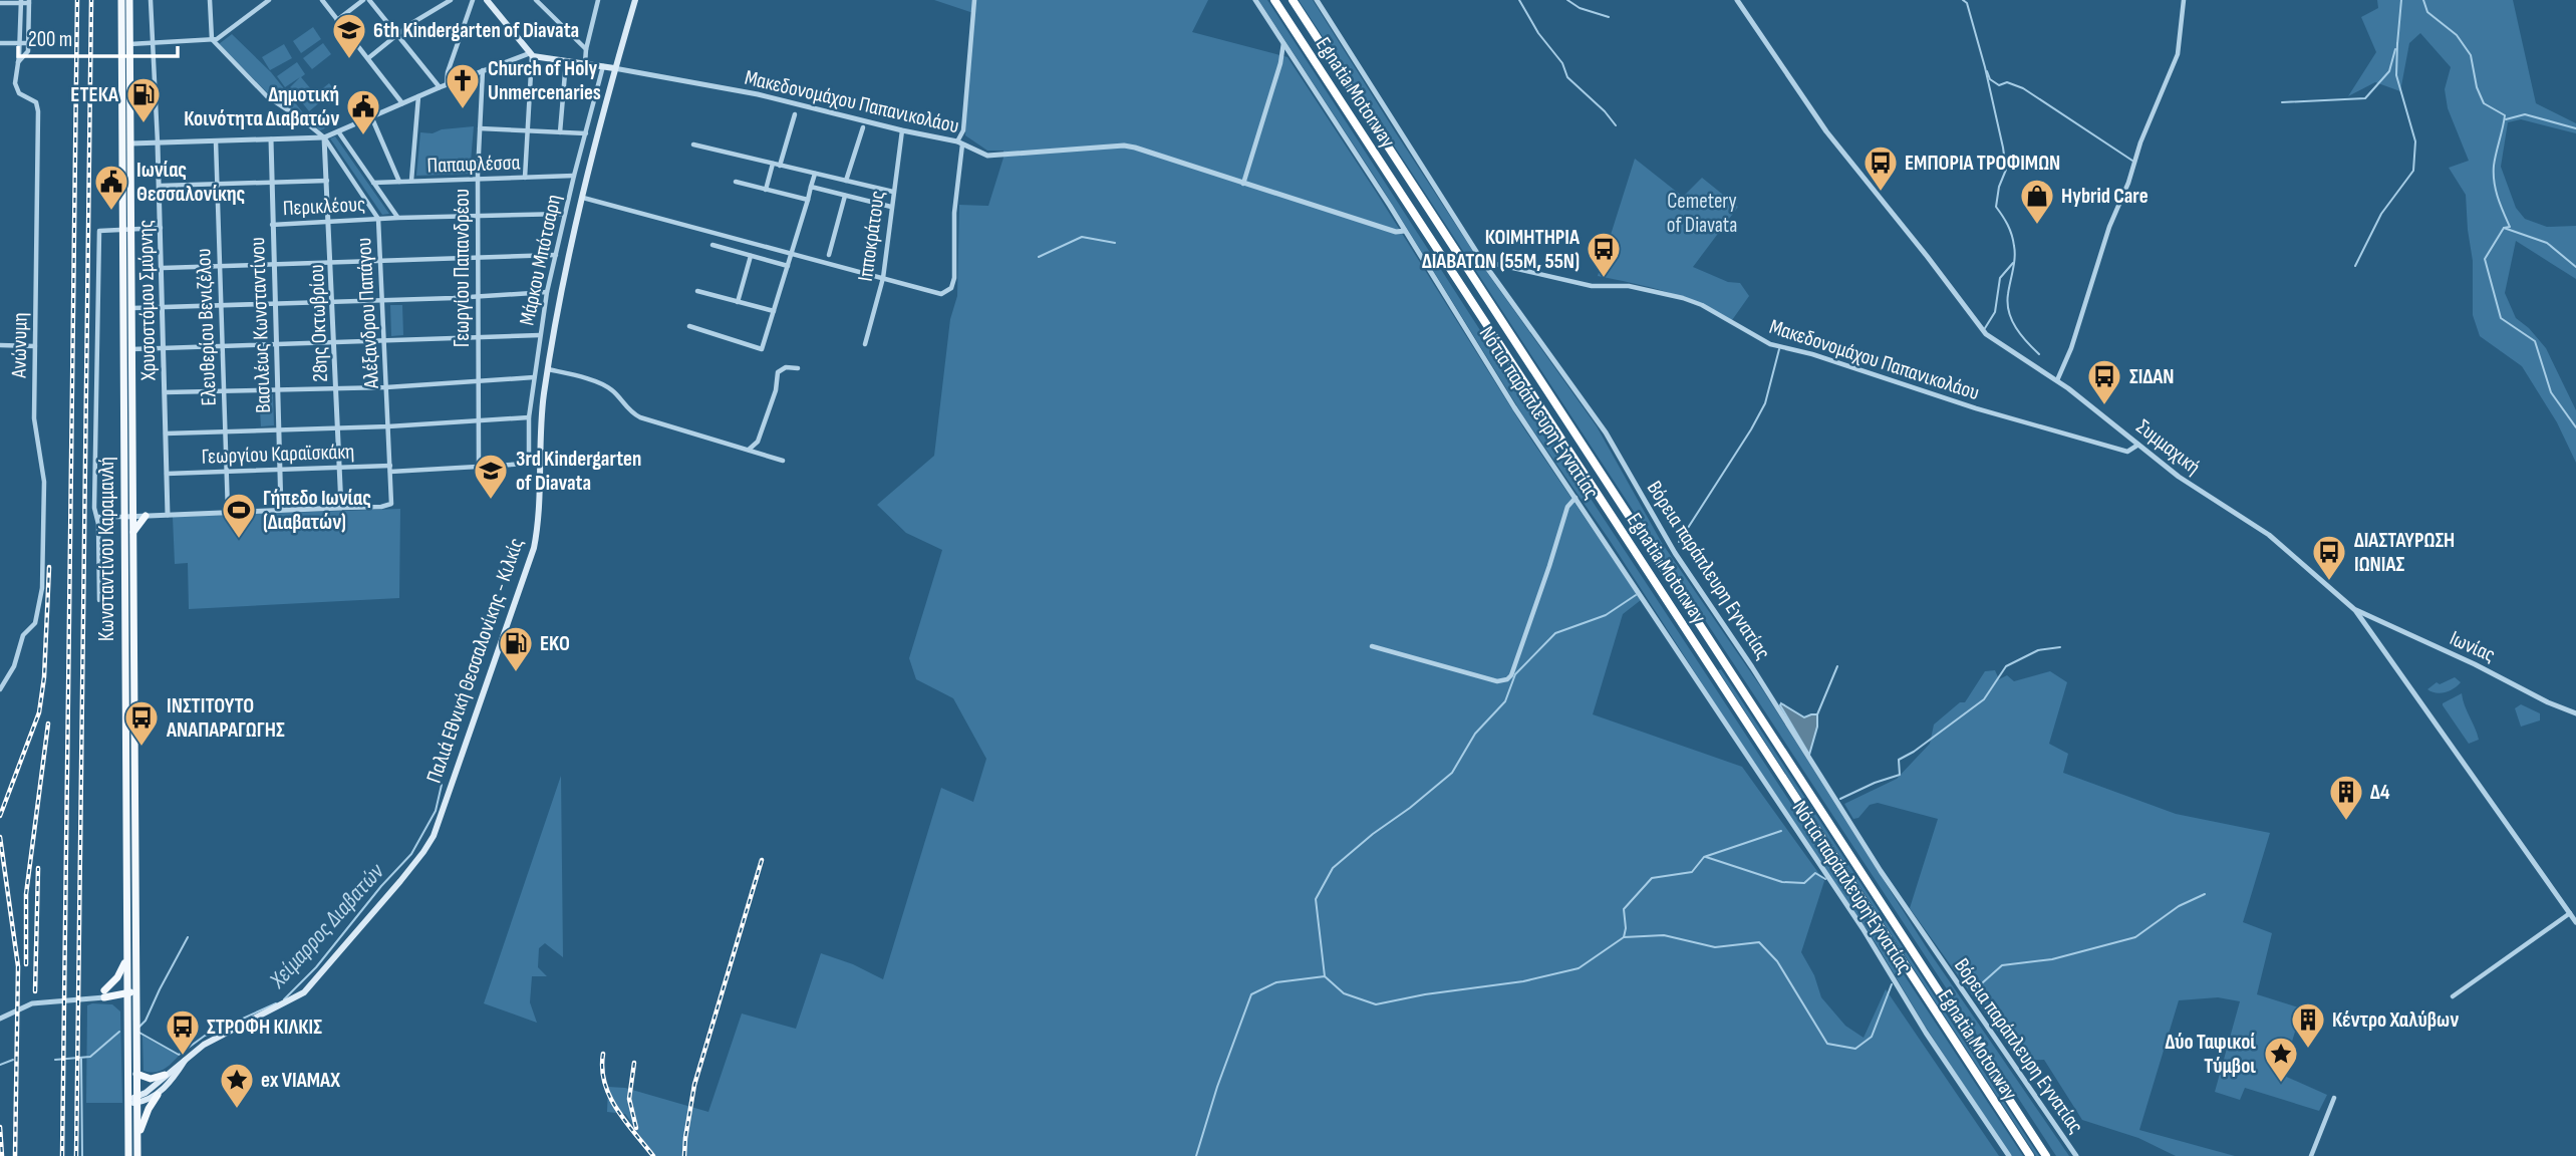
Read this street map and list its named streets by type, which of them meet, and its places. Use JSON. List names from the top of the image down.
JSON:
{
  "streets": {
    "highway": ["Egnatia Motorway"],
    "main road": ["Κωνσταντίνου Καραμανλή", "Παλιά Εθνική Θεσσαλονίκης - Κιλκίς"],
    "street": [
      "Μακεδονομάχου Παπανικολάου",
      "Παπαφλέσσα",
      "Περικλέους",
      "Ιπποκράτους",
      "Μάρκου Μπότσαρη",
      "Γεωργίου Παπανδρέου",
      "Χρυσοστόμου Σμύρνης",
      "Αλέξανδρου Παπάγου",
      "28ης Οκτωβρίου",
      "Βασιλέως Κωνσταντίνου",
      "Ελευθερίου Βενιζέλου",
      "Ανώνυμη",
      "Νότια παράπλευρη Εγνατίας",
      "Συμμαχική",
      "Γεωργίου Καραϊσκάκη",
      "Βόρεια παράπλευρη Εγνατίας",
      "Ιωνίας"
    ]
  },
  "crossings": [
    ["Μακεδονομάχου Παπανικολάου", "Ιπποκράτους"],
    ["Μακεδονομάχου Παπανικολάου", "Μάρκου Μπότσαρη"],
    ["Μακεδονομάχου Παπανικολάου", "Νότια παράπλευρη Εγνατίας"],
    ["Μακεδονομάχου Παπανικολάου", "Συμμαχική"],
    ["Μακεδονομάχου Παπανικολάου", "Βόρεια παράπλευρη Εγνατίας"],
    ["Μακεδονομάχου Παπανικολάου", "Παλιά Εθνική Θεσσαλονίκης - Κιλκίς"],
    ["Παπαφλέσσα", "Μάρκου Μπότσαρη"],
    ["Παπαφλέσσα", "Γεωργίου Παπανδρέου"],
    ["Περικλέους", "Μάρκου Μπότσαρη"],
    ["Περικλέους", "Γεωργίου Παπανδρέου"],
    ["Περικλέους", "Αλέξανδρου Παπάγου"],
    ["Περικλέους", "28ης Οκτωβρίου"],
    ["Περικλέους", "Βασιλέως Κωνσταντίνου"],
    ["Μάρκου Μπότσαρη", "Γεωργίου Καραϊσκάκη"],
    ["Μάρκου Μπότσαρη", "Παλιά Εθνική Θεσσαλονίκης - Κιλκίς"],
    ["Γεωργίου Παπανδρέου", "Γεωργίου Καραϊσκάκη"],
    ["Χρυσοστόμου Σμύρνης", "Γεωργίου Καραϊσκάκη"],
    ["Αλέξανδρου Παπάγου", "28ης Οκτωβρίου"],
    ["Αλέξανδρου Παπάγου", "Γεωργίου Καραϊσκάκη"],
    ["28ης Οκτωβρίου", "Γεωργίου Καραϊσκάκη"],
    ["Βασιλέως Κωνσταντίνου", "Γεωργίου Καραϊσκάκη"],
    ["Ελευθερίου Βενιζέλου", "Γεωργίου Καραϊσκάκη"],
    ["Συμμαχική", "Ιωνίας"],
    ["Κωνσταντίνου Καραμανλή", "Παλιά Εθνική Θεσσαλονίκης - Κιλκίς"]
  ],
  "water": ["Χείμαρρος Διαβατών"],
  "parks": ["Cemetery of Diavata"],
  "places": {
    "school or university": ["6th Kindergarten of Diavata", "3rd Kindergarten of Diavata"],
    "church": ["Church of Holy Unmercenaries"],
    "fuel station": ["ΕΤΕΚΑ", "EKO"],
    "public building": ["Δημοτική Κοινότητα Διαβατών", "Ιωνίας Θεσσαλονίκης"],
    "bus stop": [
      "ΕΜΠΟΡΙΑ ΤΡΟΦΙΜΩΝ",
      "ΚΟΙΜΗΤΗΡΙΑ ΔΙΑΒΑΤΩΝ (55Μ, 55Ν)",
      "ΣΙΔΑΝ",
      "ΔΙΑΣΤΑΥΡΩΣΗ ΙΩΝΙΑΣ",
      "ΙΝΣΤΙΤΟΥΤΟ ΑΝΑΠΑΡΑΓΩΓΗΣ",
      "ΣΤΡΟΦΗ ΚΙΛΚΙΣ"
    ],
    "shop": ["Hybrid Care"],
    "sports": ["Γήπεδο Ιωνίας (Διαβατών)"],
    "building": ["Δ4", "Κέντρο Χαλύβων"],
    "place": ["Δύο Ταφικοί Τύμβοι", "ex VIAMAX"]
  },
  "scale_bar": "200 m"
}
